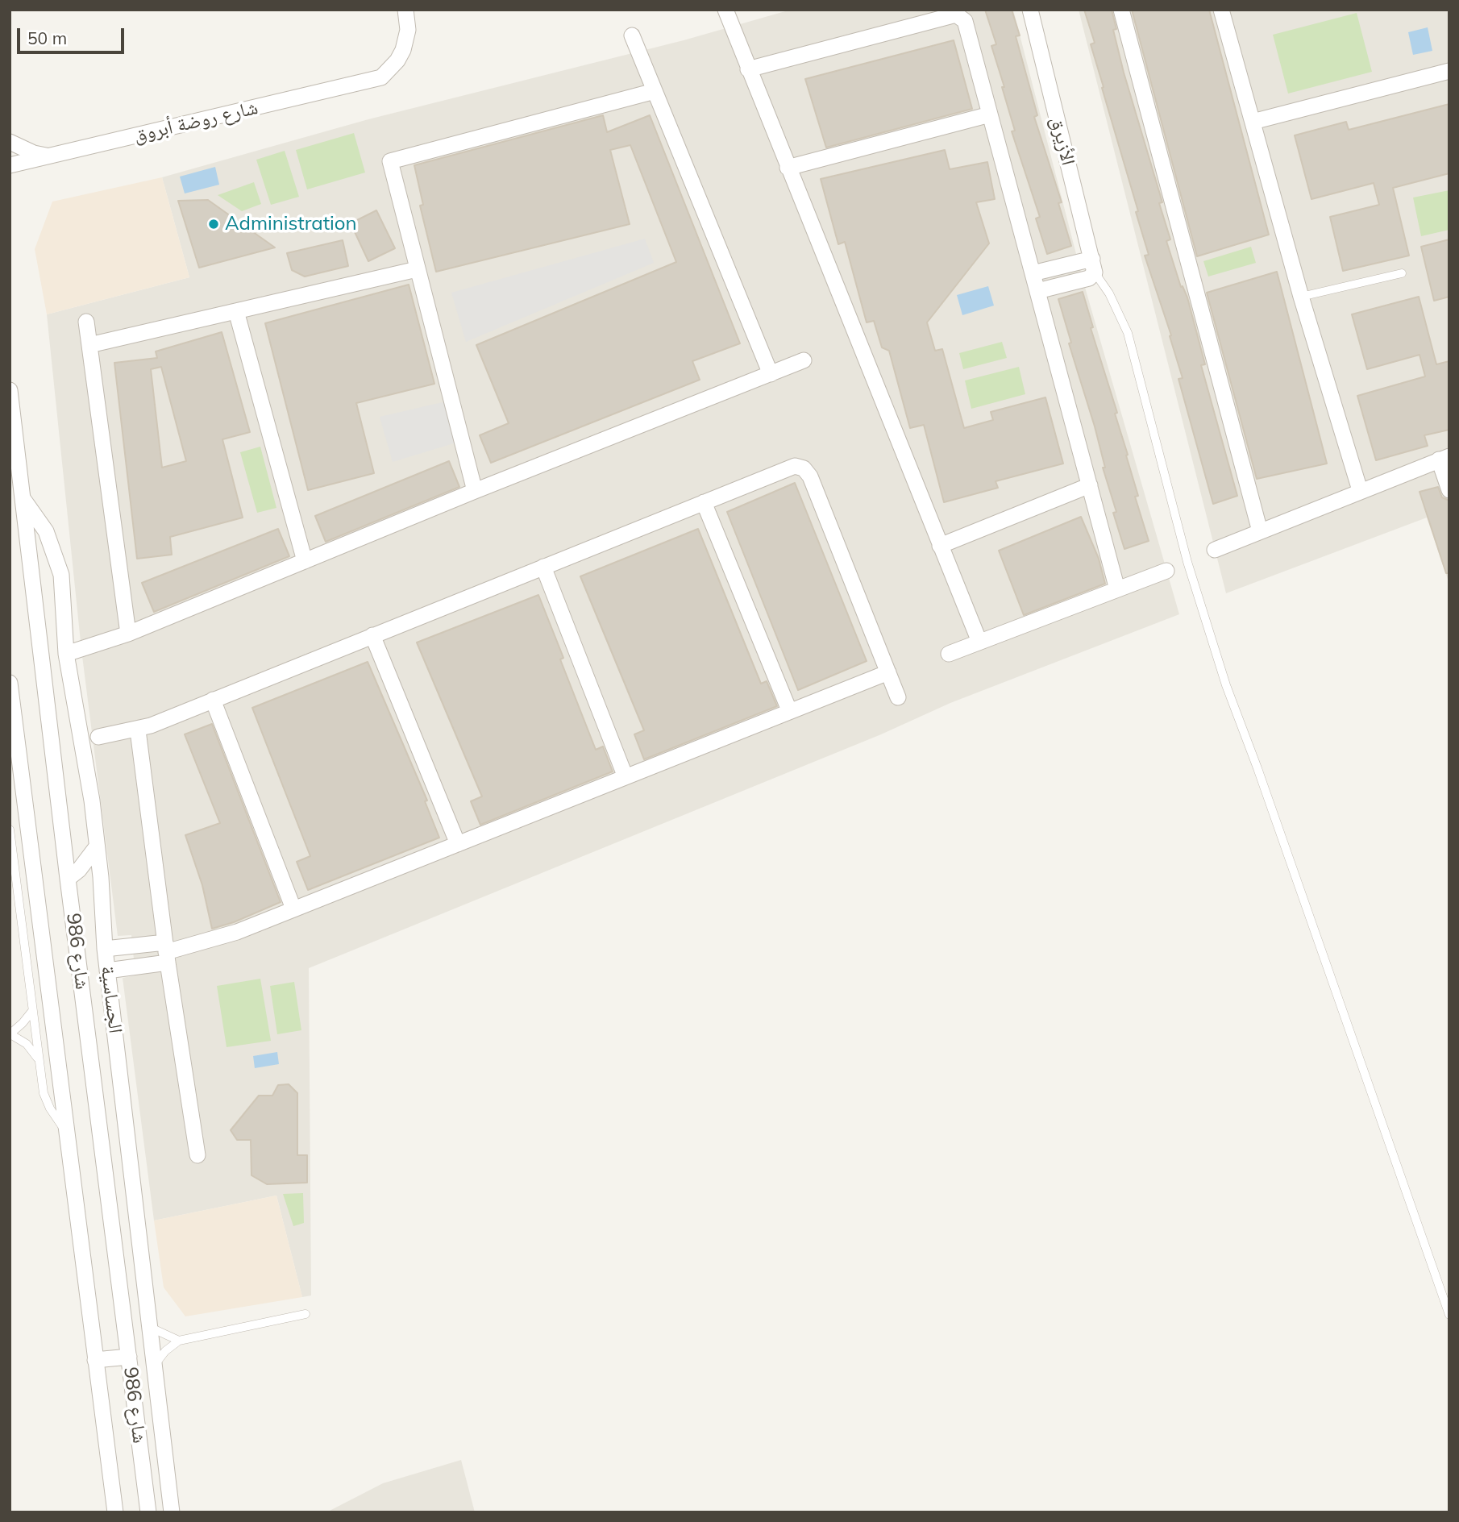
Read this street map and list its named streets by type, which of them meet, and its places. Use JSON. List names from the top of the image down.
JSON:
{
  "streets": {
    "street": [
      "شارع روضة أبروق",
      "الأزيرق",
      "شارع 986",
      "الجساسية"
    ]
  },
  "crossings": [
    ["شارع 986", "الجساسية"]
  ],
  "places": ["Administration"],
  "scale_bar": "50 m"
}
